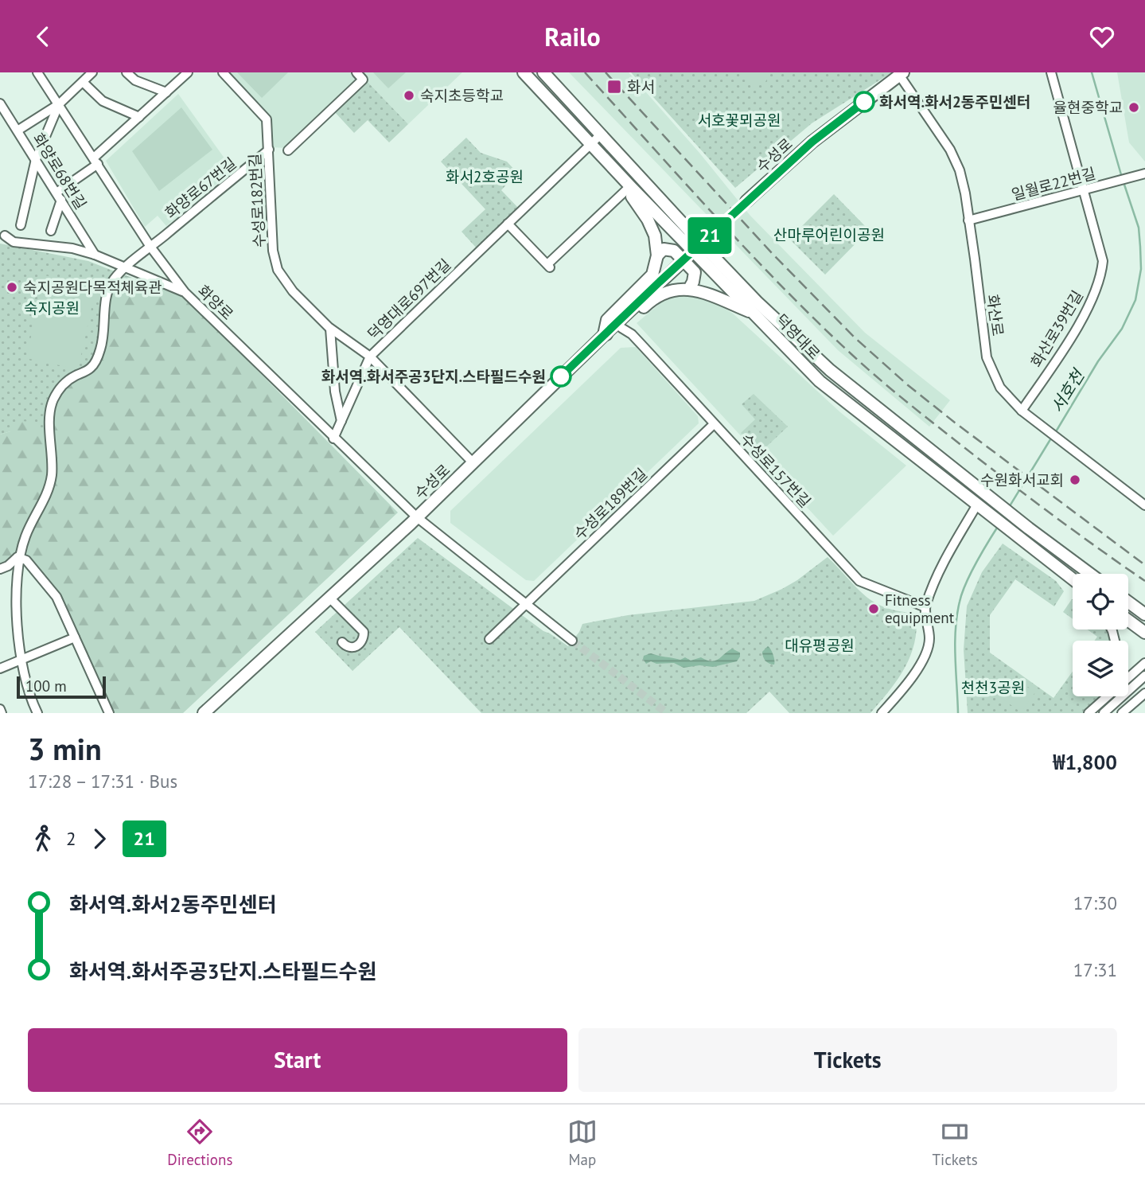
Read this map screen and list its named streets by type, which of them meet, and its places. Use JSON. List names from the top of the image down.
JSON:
{
  "streets": {
    "main road": ["수성로", "덕영대로"],
    "street": [
      "화양로68번길",
      "일월로22번길",
      "화양로67번길",
      "수성로182번길",
      "덕영대로697번길",
      "화양로",
      "화산로",
      "화산로39번길",
      "수성로157번길",
      "수성로189번길"
    ]
  },
  "crossings": [
    ["수성로", "수성로182번길"],
    ["수성로", "화양로"],
    ["수성로", "화산로"],
    ["일월로22번길", "화산로"],
    ["일월로22번길", "화산로39번길"],
    ["화양로67번길", "수성로182번길"],
    ["화양로67번길", "화양로"],
    ["수성로182번길", "덕영대로697번길"],
    ["덕영대로697번길", "화양로"],
    ["덕영대로697번길", "덕영대로"],
    ["화산로", "화산로39번길"],
    ["수성로157번길", "수성로189번길"]
  ],
  "water": ["서호천"],
  "parks": [
    "서호꽃뫼공원",
    "화서2호공원",
    "산마루어린이공원",
    "숙지공원",
    "대유평공원",
    "천천3공원"
  ],
  "places": {
    "transit": ["화서"],
    "other": [
      "숙지초등학교",
      "화서역.화서2동주민센터",
      "율현중학교",
      "숙지공원다목적체육관",
      "화서역.화서주공3단지.스타필드수원",
      "수원화서교회",
      "Fitness equipment"
    ]
  },
  "lines": ["bus line 21"],
  "scale_bar": "100 m",
  "page": {
    "header": "Railo",
    "on_map": "21",
    "scale": "100 m",
    "heading": ["3 min", "17:28 – 17:31 · Bus", "₩1,800"],
    "legs": ["2", "21"],
    "list": [
      {
        "name": "화서역.화서2동주민센터",
        "value": "17:30"
      },
      {
        "name": "화서역.화서주공3단지.스타필드수원",
        "value": "17:31"
      }
    ],
    "buttons": ["Start", "Tickets"],
    "tabs": ["Directions", "Map", "Tickets"]
  }
}
